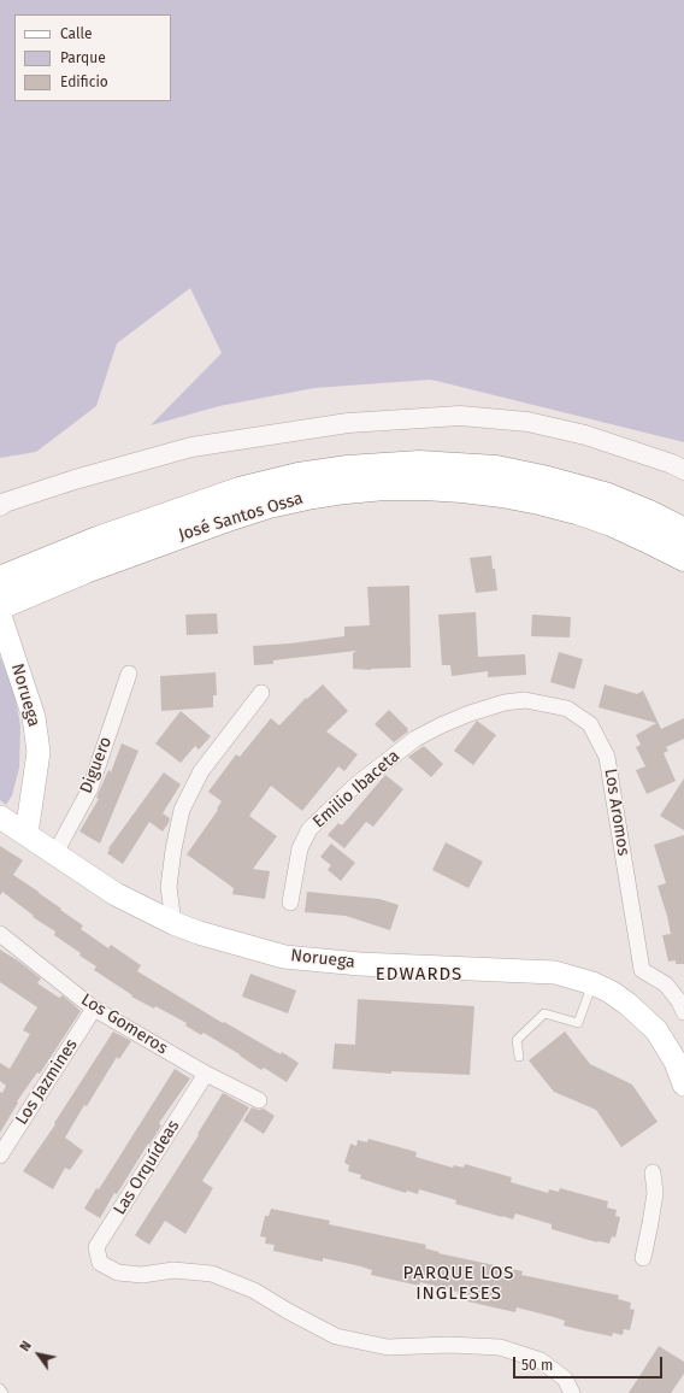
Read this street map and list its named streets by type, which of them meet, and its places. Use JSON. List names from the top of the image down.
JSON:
{
  "streets": {
    "highway": ["José Santos Ossa"],
    "main road": ["Noruega"],
    "street": [
      "Diguero",
      "Emilio Ibaceta",
      "Los Aromos",
      "Los Gomeros",
      "Los Jazmines",
      "Las Orquídeas"
    ]
  },
  "crossings": [
    ["Noruega", "Diguero"],
    ["Emilio Ibaceta", "Los Aromos"],
    ["Los Gomeros", "Los Jazmines"],
    ["Los Gomeros", "Las Orquídeas"]
  ],
  "districts": ["EDWARDS", "PARQUE LOS INGLESES"],
  "legend": ["Calle", "Parque", "Edificio"],
  "scale_bar": "50 m",
  "north": "top left"
}
